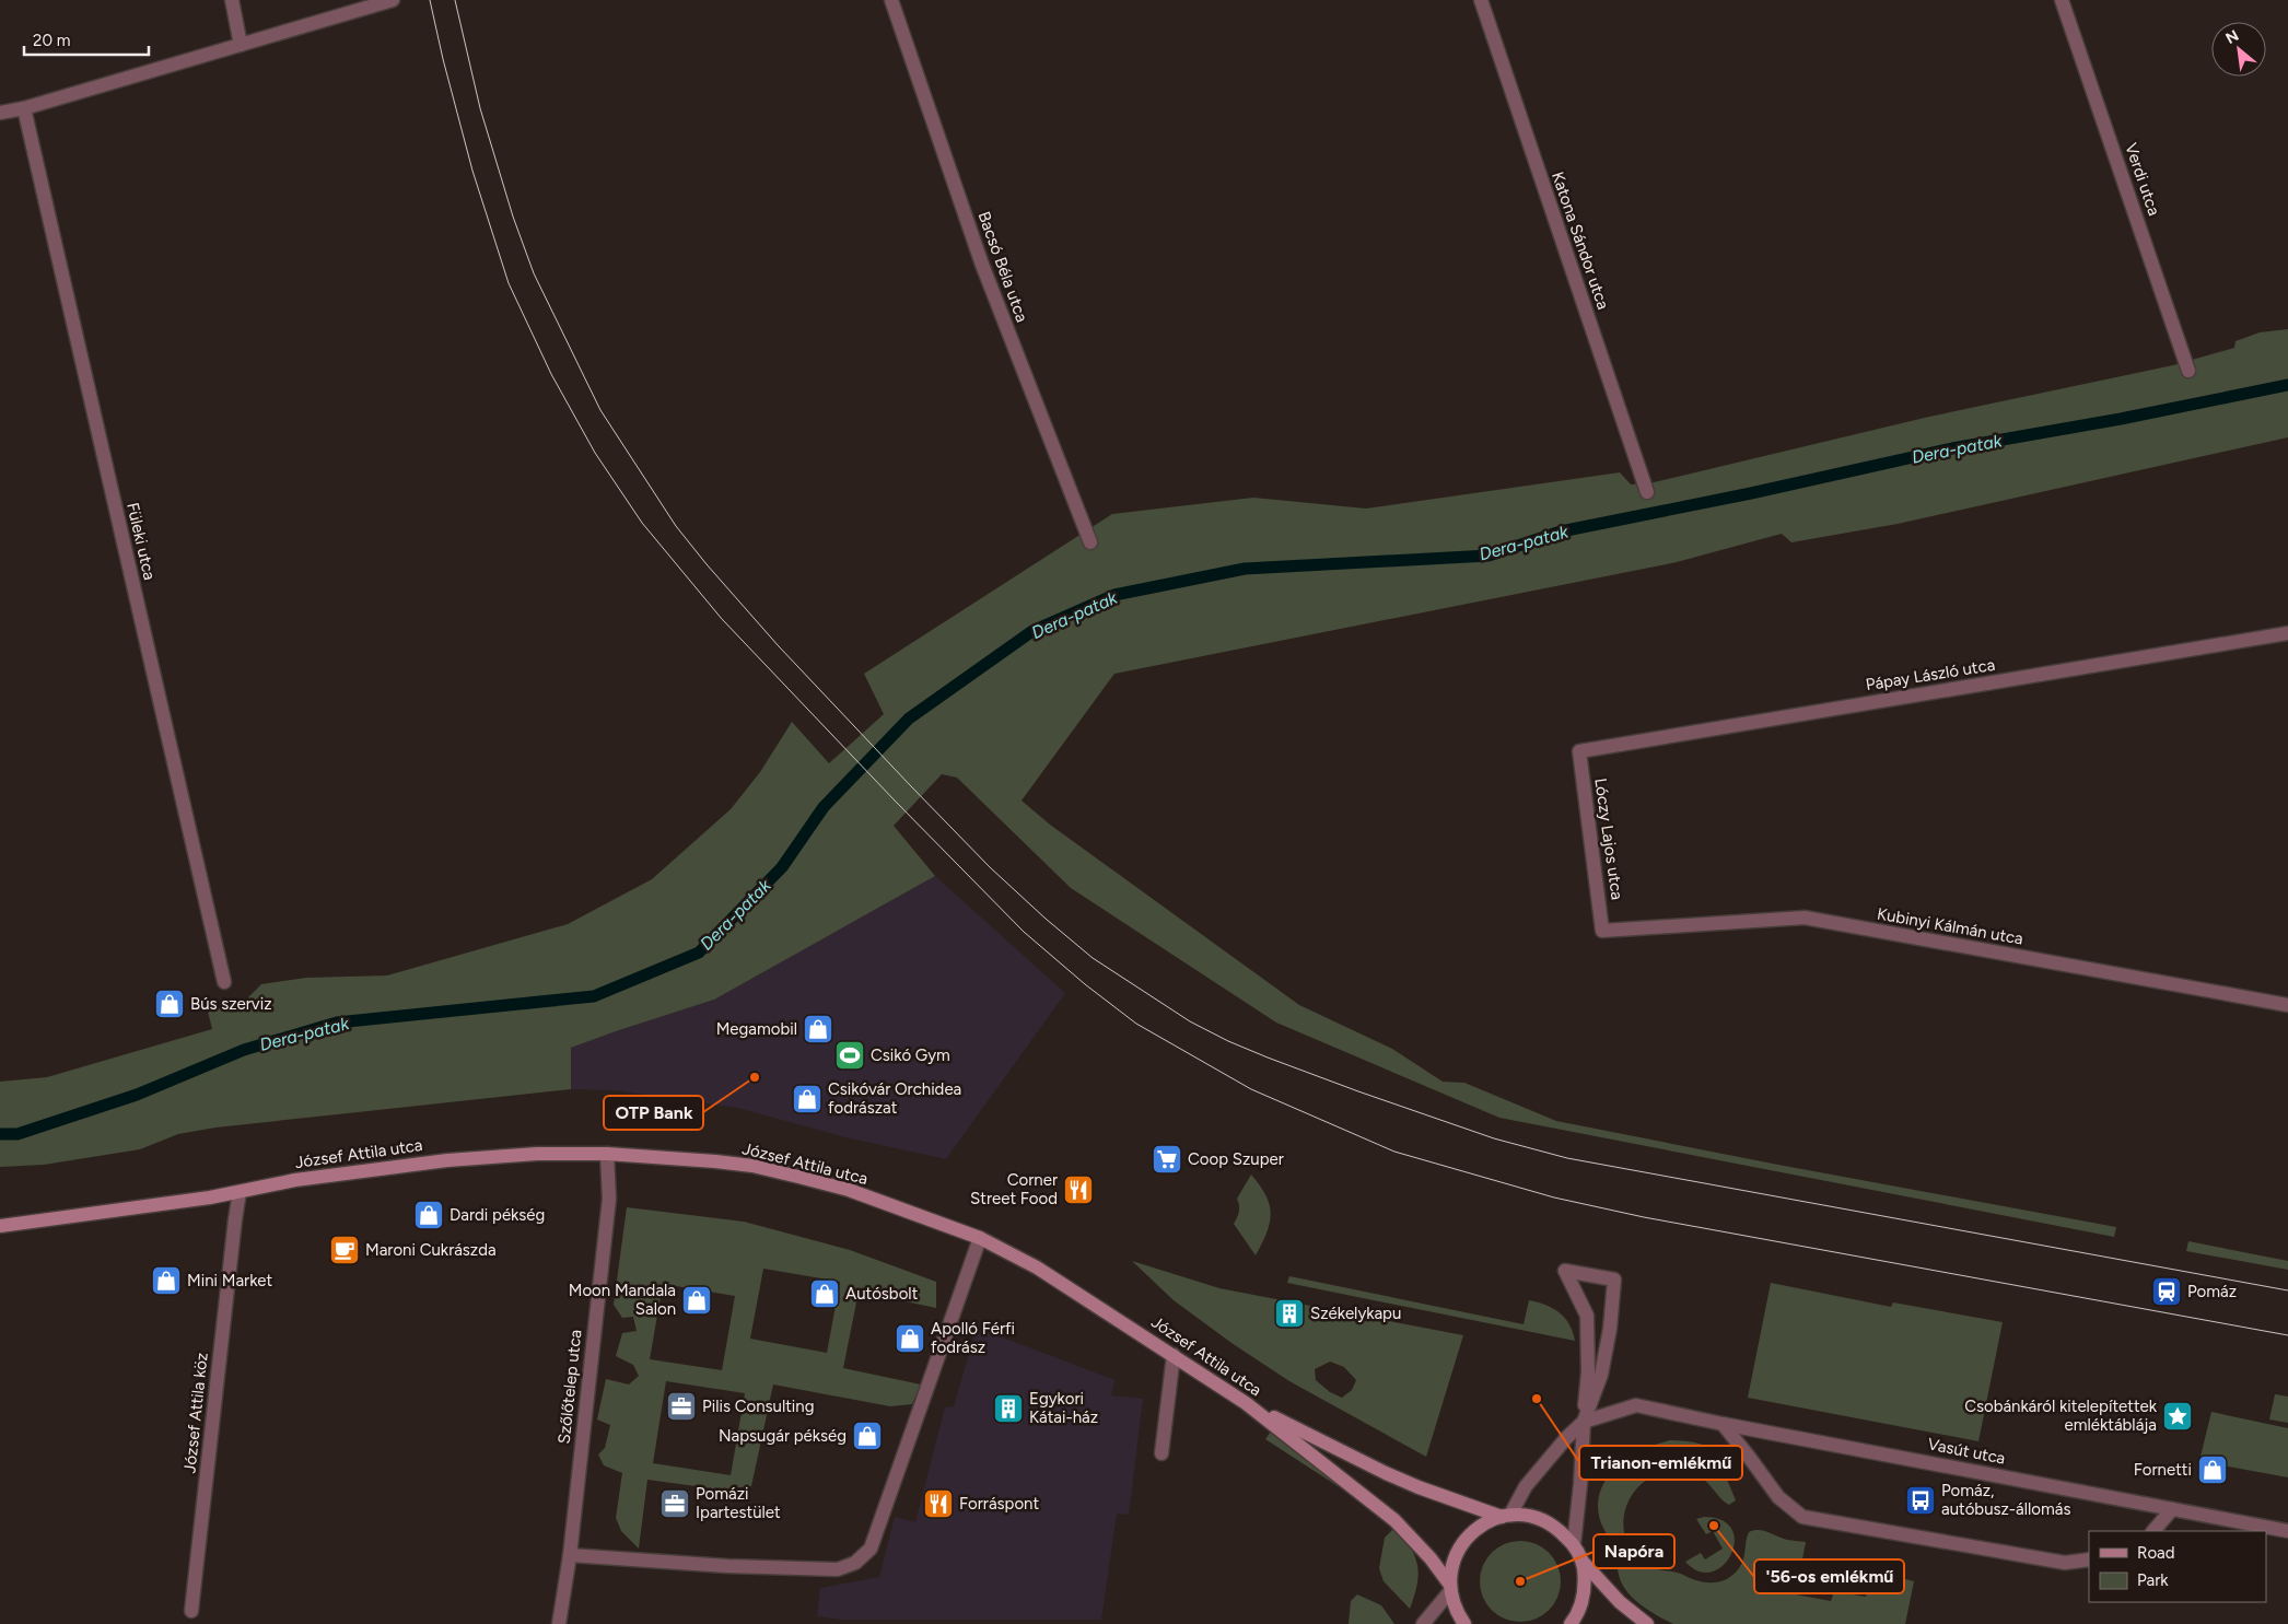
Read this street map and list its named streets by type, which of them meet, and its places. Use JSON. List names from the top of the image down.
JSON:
{
  "streets": {
    "main road": ["József Attila utca"],
    "street": [
      "Verdi utca",
      "Katona Sándor utca",
      "Bacsó Béla utca",
      "Füleki utca",
      "Pápay László utca",
      "Lóczy Lajos utca",
      "Kubinyi Kálmán utca",
      "Szőlőtelep utca",
      "József Attila köz",
      "Vasút utca"
    ]
  },
  "crossings": [
    ["Pápay László utca", "Lóczy Lajos utca"],
    ["Lóczy Lajos utca", "Kubinyi Kálmán utca"],
    ["József Attila utca", "Szőlőtelep utca"],
    ["József Attila utca", "József Attila köz"]
  ],
  "water": ["Dera-patak"],
  "places": {
    "shop": [
      "Bús szerviz",
      "Megamobil",
      "Csikóvár Orchidea fodrászat",
      "Dardi pékség",
      "Mini Market",
      "Autósbolt",
      "Moon Mandala Salon",
      "Apolló Férfi fodrász",
      "Napsugár pékség",
      "Fornetti"
    ],
    "sports": ["Csikó Gym"],
    "other": [
      "OTP Bank",
      "Trianon-emlékmű",
      "'56-os emlékmű",
      "Napóra"
    ],
    "supermarket": ["Coop Szuper"],
    "restaurant": ["Corner Street Food", "Forráspont"],
    "cafe": ["Maroni Cukrászda"],
    "station": ["Pomáz"],
    "building": ["Székelykapu", "Egykori Kátai-ház"],
    "office": ["Pilis Consulting", "Pomázi Ipartestület"],
    "place": ["Csobánkáról kitelepítettek emléktáblája"],
    "bus stop": ["Pomáz, autóbusz-állomás"]
  },
  "legend": ["Road", "Park"],
  "scale_bar": "20 m",
  "north": "top left"
}
